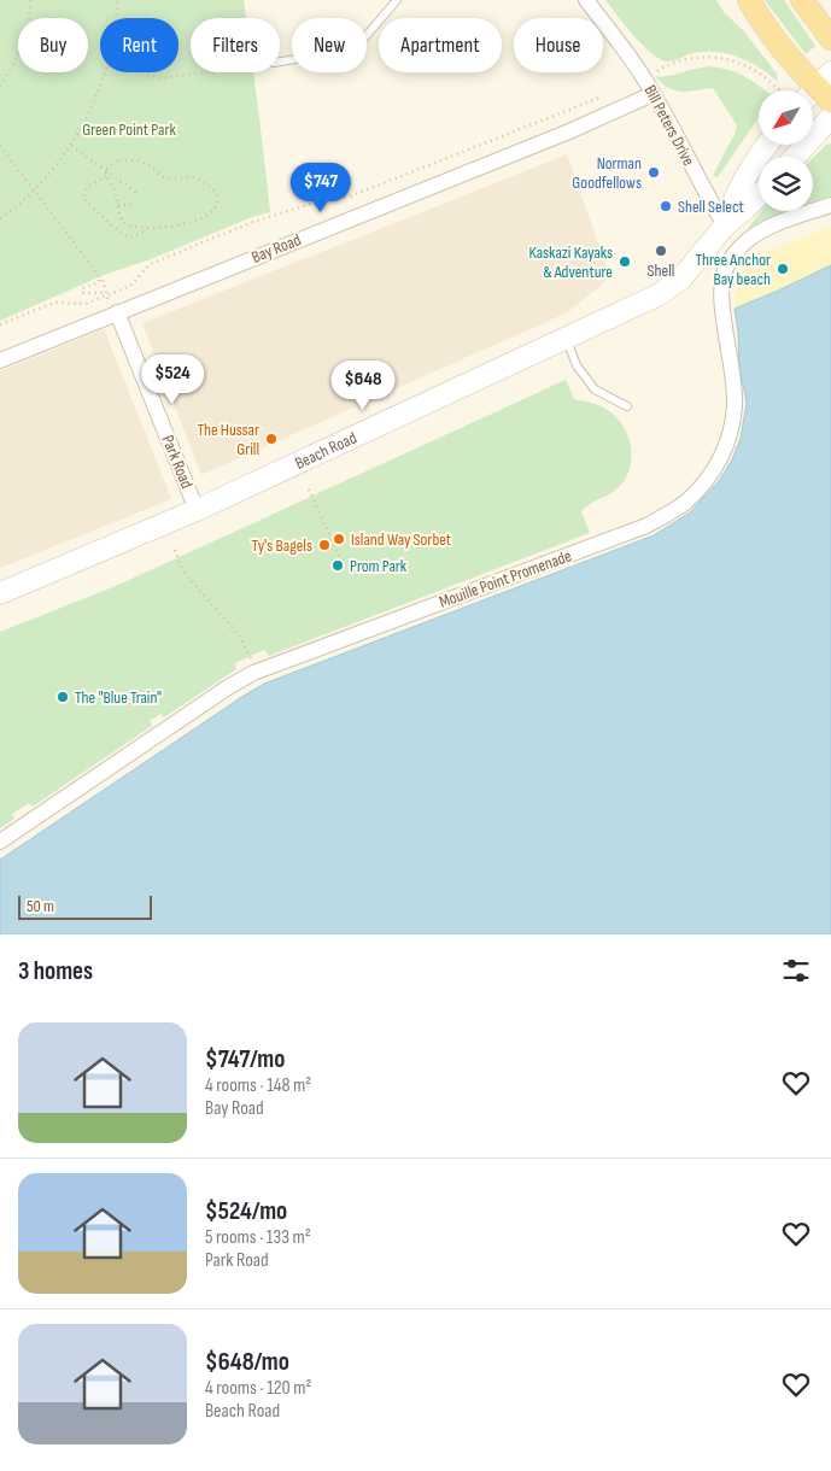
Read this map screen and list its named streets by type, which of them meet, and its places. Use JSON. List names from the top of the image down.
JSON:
{
  "streets": {
    "street": [
      "Bill Peters Drive",
      "Bay Road",
      "Beach Road",
      "Park Road",
      "Mouille Point Promenade"
    ]
  },
  "crossings": [
    ["Bill Peters Drive", "Bay Road"],
    ["Bill Peters Drive", "Beach Road"],
    ["Bay Road", "Park Road"],
    ["Beach Road", "Park Road"]
  ],
  "parks": ["Green Point Park"],
  "places": [
    "Norman Goodfellows",
    "Shell Select",
    "Shell",
    "Kaskazi Kayaks & Adventure",
    "Three Anchor Bay beach",
    "The Hussar Grill",
    "Island Way Sorbet",
    "Ty's Bagels",
    "Prom Park",
    "The \"Blue Train\""
  ],
  "scale_bar": "50 m",
  "north": "bottom left",
  "page": {
    "chip": [
      "Buy",
      "Rent",
      "Filters",
      "New",
      "Apartment",
      "House"
    ],
    "price": ["$747", "$524", "$648"],
    "scale": "50 m",
    "heading": "3 homes",
    "list": [
      {
        "name": "$747/mo",
        "note": "4 rooms · 148 m² · Bay Road"
      },
      {
        "name": "$524/mo",
        "note": "5 rooms · 133 m² · Park Road"
      },
      {
        "name": "$648/mo",
        "note": "4 rooms · 120 m² · Beach Road"
      }
    ]
  }
}
